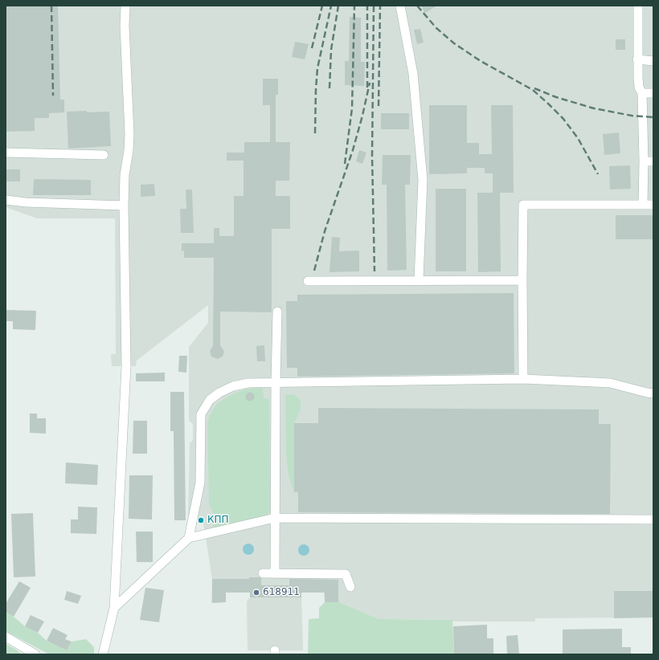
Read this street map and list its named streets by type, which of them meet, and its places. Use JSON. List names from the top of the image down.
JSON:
{
  "places": ["КПП", "618911"]
}
